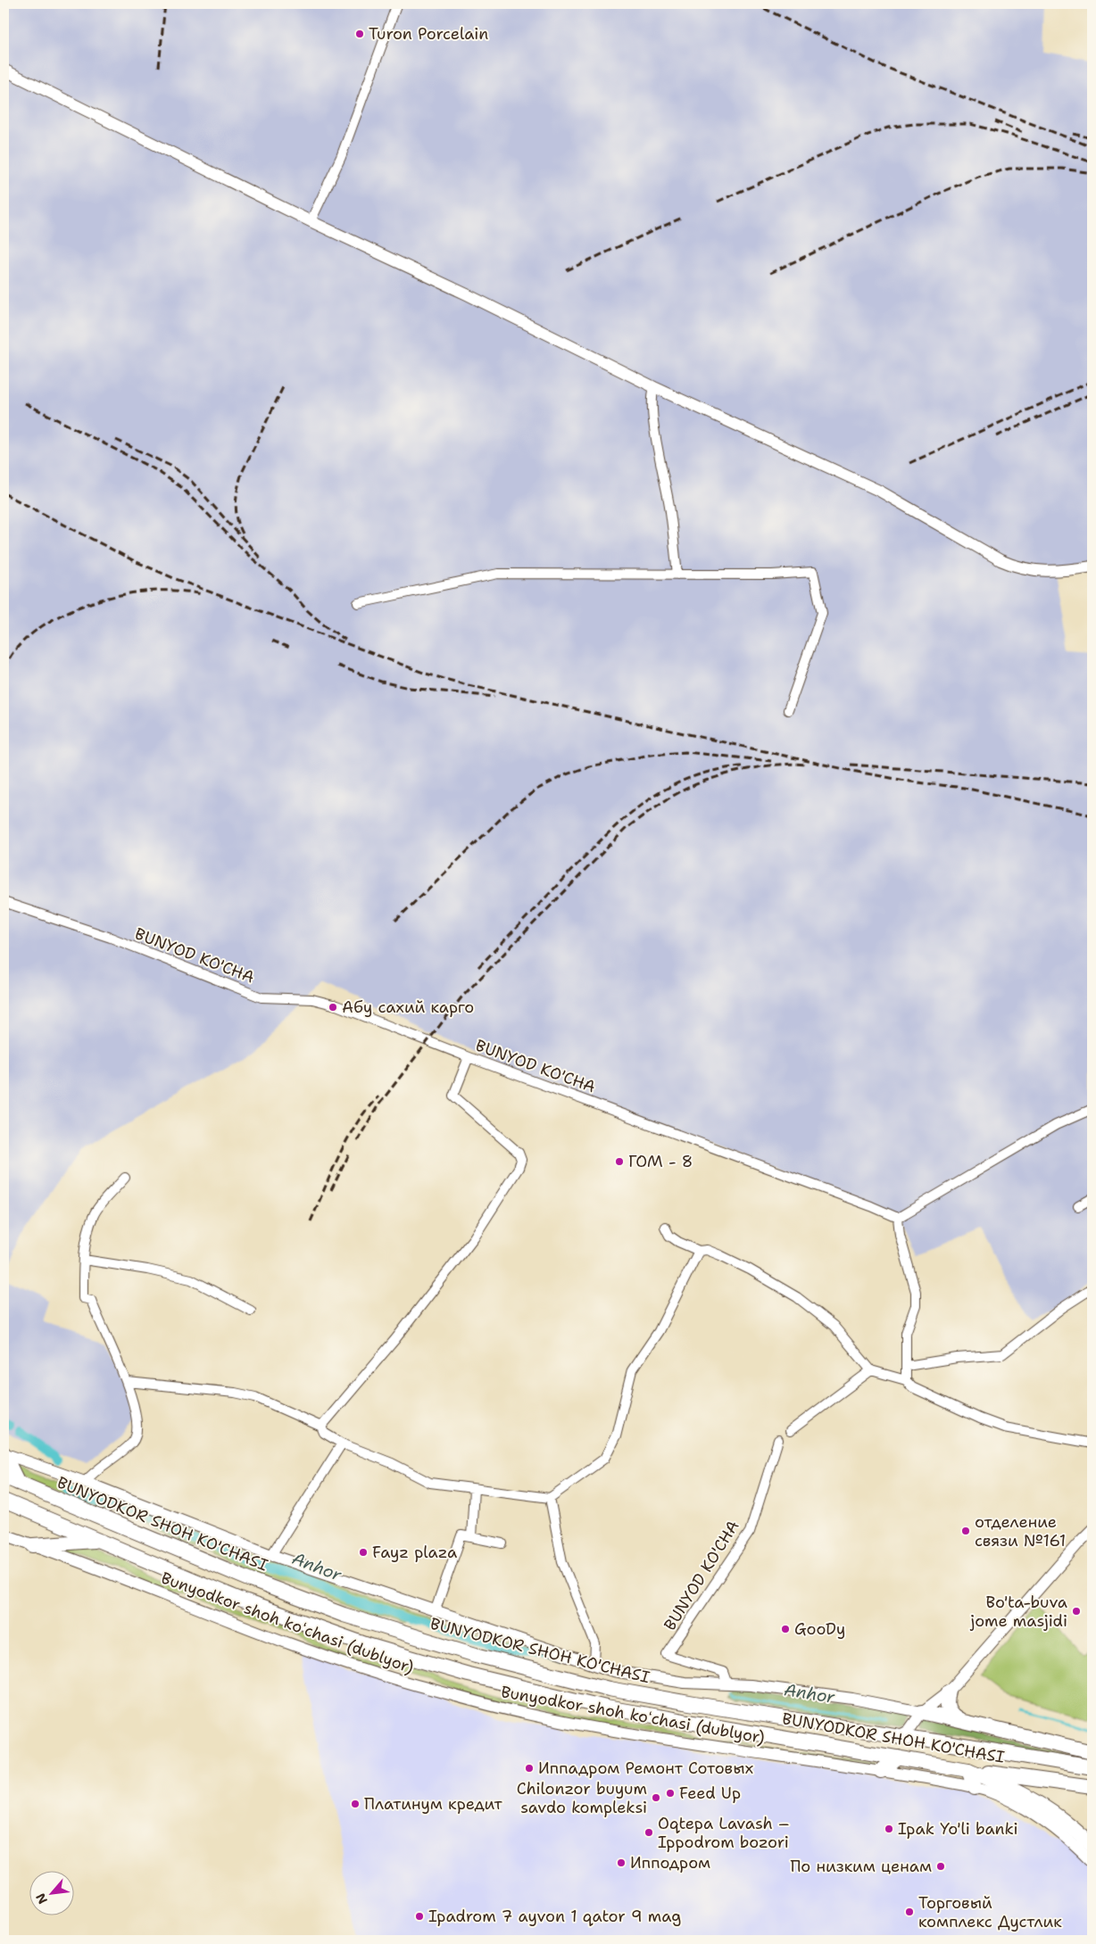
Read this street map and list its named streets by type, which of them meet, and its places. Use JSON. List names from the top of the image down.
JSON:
{
  "streets": {
    "main road": ["BUNYODKOR SHOH KO'CHASI"],
    "street": ["BUNYOD KO'CHA", "Bunyodkor shoh koʻchasi (dublyor)"]
  },
  "water": ["Anhor"],
  "places": [
    "Turon Porcelain",
    "Абу сахий карго",
    "ГОМ - 8",
    "отделение связи №161",
    "Fayz plaza",
    "Bo'ta-buva jome masjidi",
    "GooDy",
    "Иппадром Ремонт Сотовых",
    "Feed Up",
    "Chilonzor buyum savdo kompleksi",
    "Платинум кредит",
    "Ipak Yo'li banki",
    "Oqtepa Lavash – Ippodrom bozori",
    "Ипподром",
    "По низким ценам",
    "Торговый комплекс Дустлик",
    "Ipadrom 7 ayvon 1 qator 9 mag"
  ],
  "north": "bottom left"
}
